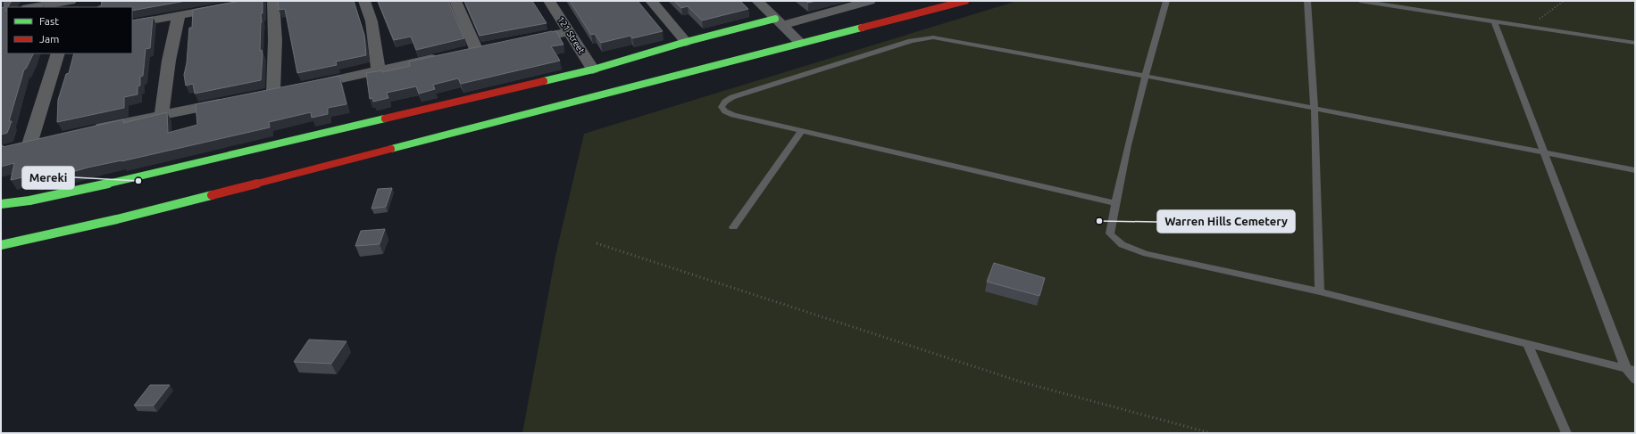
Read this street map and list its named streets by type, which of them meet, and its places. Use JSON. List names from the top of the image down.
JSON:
{
  "streets": {
    "street": ["121 Street"]
  },
  "places": ["Mereki", "Warren Hills Cemetery"],
  "legend": ["Fast", "Jam"]
}
